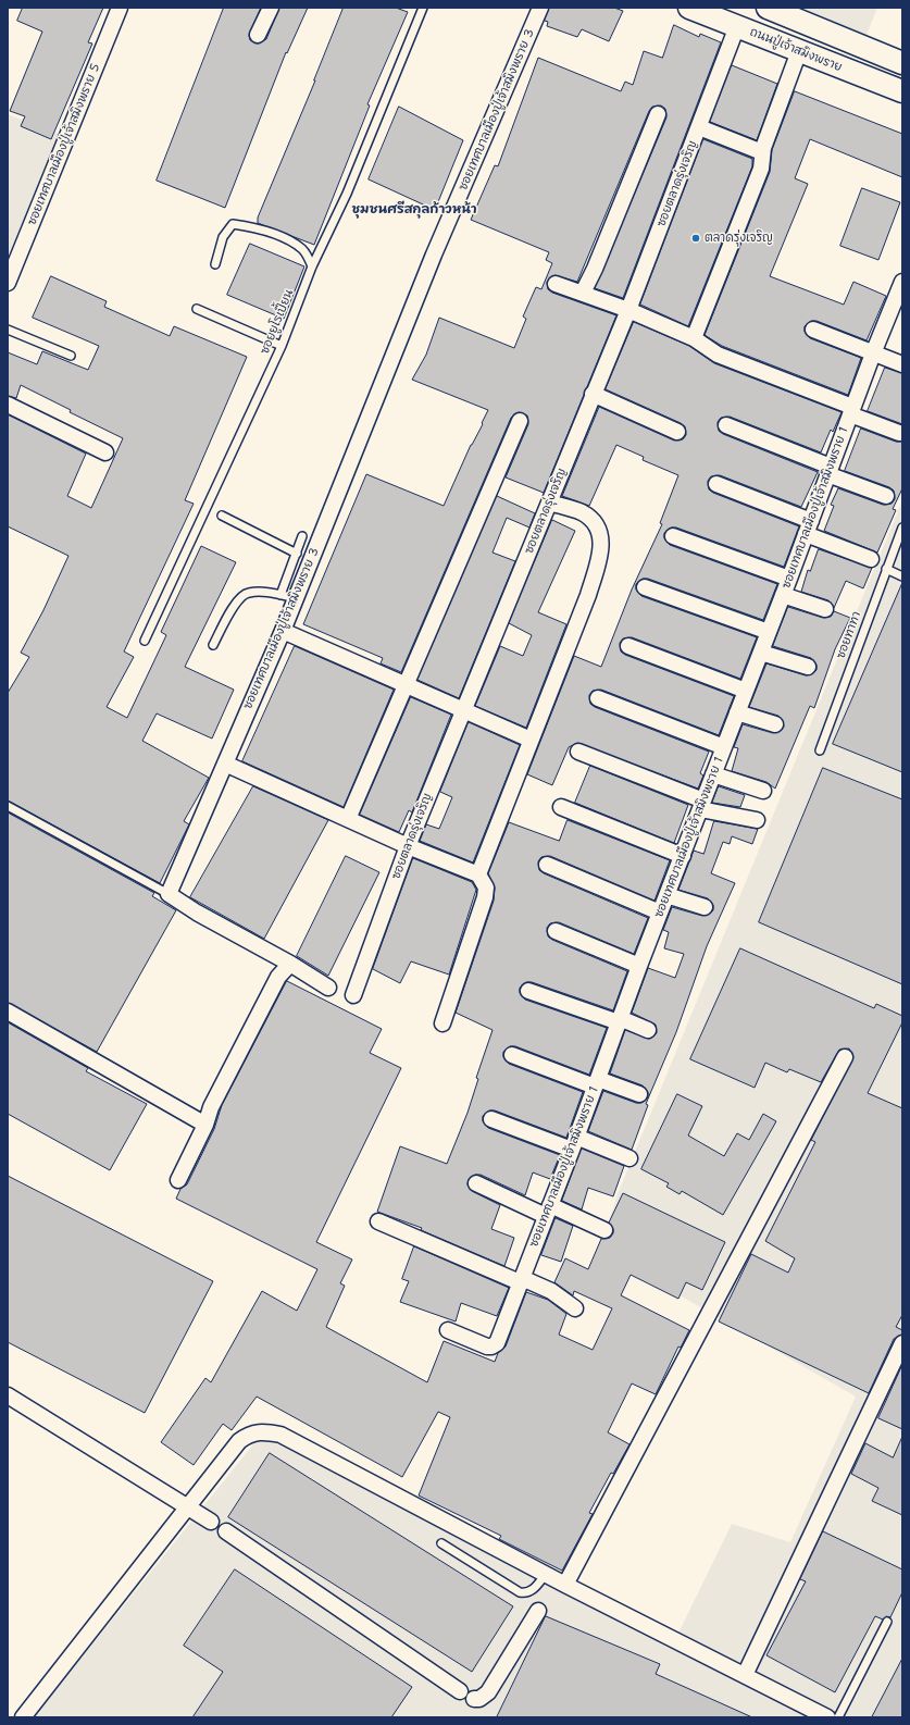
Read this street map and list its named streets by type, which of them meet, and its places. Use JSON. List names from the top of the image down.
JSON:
{
  "streets": {
    "main road": ["ถนนปู่เจ้าสมิงพราย"],
    "street": [
      "ซอยเทศบาลเมืองปู่เจ้าสมิงพราย 3",
      "ซอยเทศบาลเมืองปู่เจ้าสมิงพราย 5",
      "ซอยตลาดรุ่งเจริญ",
      "ซอยเทศบาลเมืองปู่เจ้าสมิงพราย 1"
    ],
    "lane": ["ซอยยูโรเปี้ยน", "ซอยทาทา"]
  },
  "crossings": [
    ["ถนนปู่เจ้าสมิงพราย", "ซอยตลาดรุ่งเจริญ"]
  ],
  "districts": ["ชุมชนศรีสกุลก้าวหน้า"],
  "places": ["ตลาดรุ่งเจริญ"]
}
